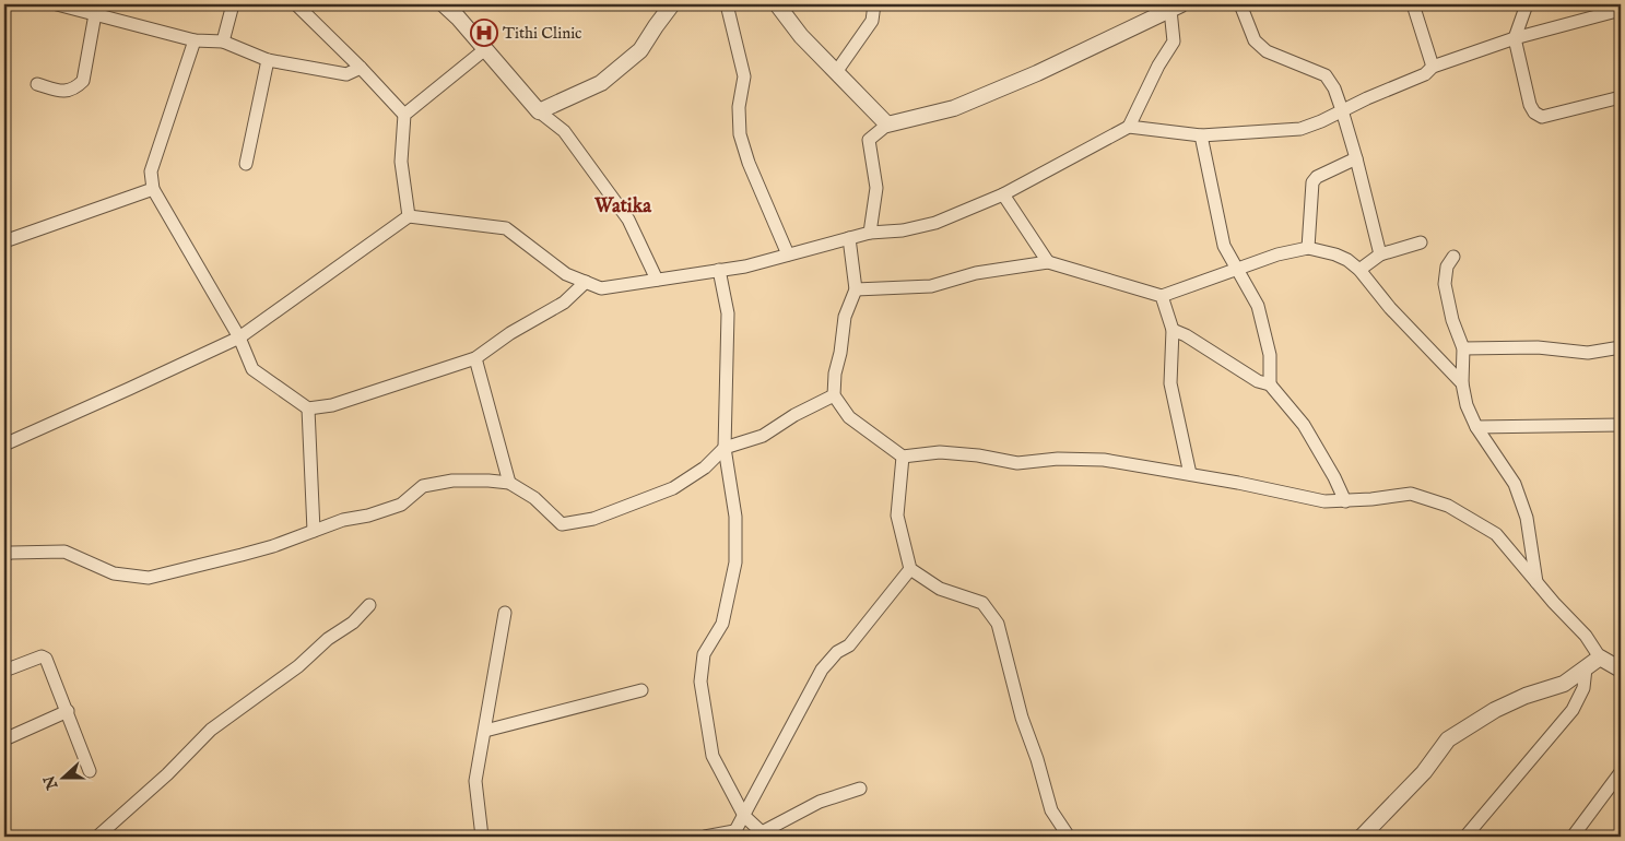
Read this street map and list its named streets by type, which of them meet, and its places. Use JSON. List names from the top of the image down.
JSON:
{
  "districts": ["Watika"],
  "places": {
    "hospital": ["Tithi Clinic"]
  },
  "north": "left"
}
